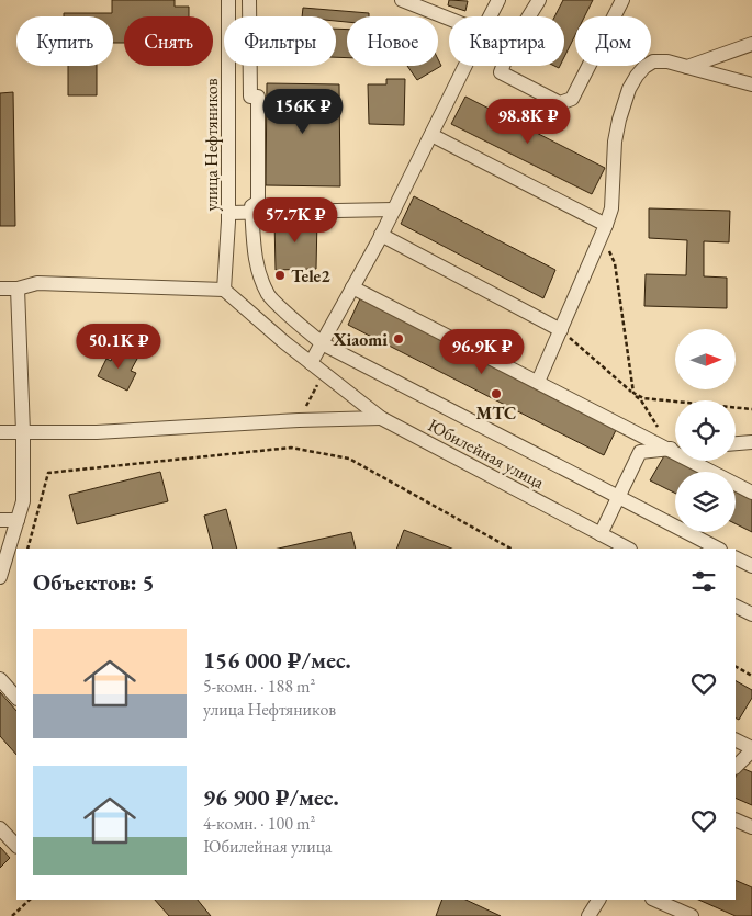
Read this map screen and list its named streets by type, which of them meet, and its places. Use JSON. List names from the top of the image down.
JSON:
{
  "streets": {
    "street": ["улица Нефтяников", "Юбилейная улица"]
  },
  "crossings": [
    ["улица Нефтяников", "Юбилейная улица"]
  ],
  "places": ["Tele2", "Xiaomi", "МТС"],
  "north": "right",
  "page": {
    "chip": [
      "Купить",
      "Снять",
      "Фильтры",
      "Новое",
      "Квартира",
      "Дом"
    ],
    "price": [
      "156K ₽",
      "98.8K ₽",
      "57.7K ₽",
      "50.1K ₽",
      "96.9K ₽"
    ],
    "heading": "Объектов: 5",
    "list": [
      {
        "name": "156 000 ₽/мес.",
        "note": "5-комн. · 188 m² · улица Нефтяников"
      },
      {
        "name": "96 900 ₽/мес.",
        "note": "4-комн. · 100 m² · Юбилейная улица"
      }
    ]
  }
}
